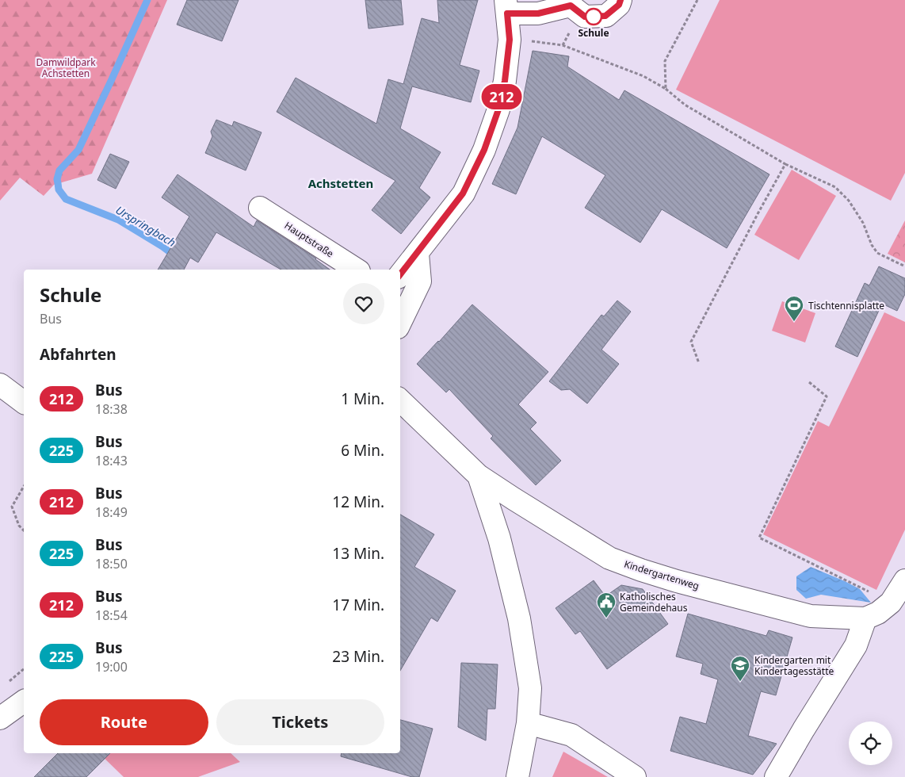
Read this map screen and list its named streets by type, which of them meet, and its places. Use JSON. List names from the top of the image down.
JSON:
{
  "streets": {
    "street": ["Hauptstraße", "Kindergartenweg"]
  },
  "districts": ["Achstetten"],
  "water": ["Urspringbach"],
  "parks": ["Damwildpark Achstetten"],
  "places": {
    "other": ["Schule"],
    "sports": ["Tischtennisplatte"],
    "public building": ["Katholisches Gemeindehaus"],
    "school or university": ["Kindergarten mit Kindertagesstätte"]
  },
  "lines": ["bus line 212"],
  "page": {
    "on_map": "212",
    "heading": [
      ["Schule", "Bus"],
      "Abfahrten"
    ],
    "list": [
      {
        "mark": "212",
        "name": "Bus",
        "note": "18:38",
        "value": "1 Min."
      },
      {
        "mark": "225",
        "name": "Bus",
        "note": "18:43",
        "value": "6 Min."
      },
      {
        "mark": "212",
        "name": "Bus",
        "note": "18:49",
        "value": "12 Min."
      },
      {
        "mark": "225",
        "name": "Bus",
        "note": "18:50",
        "value": "13 Min."
      },
      {
        "mark": "212",
        "name": "Bus",
        "note": "18:54",
        "value": "17 Min."
      },
      {
        "mark": "225",
        "name": "Bus",
        "note": "19:00",
        "value": "23 Min."
      }
    ],
    "buttons": ["Route", "Tickets"]
  }
}
